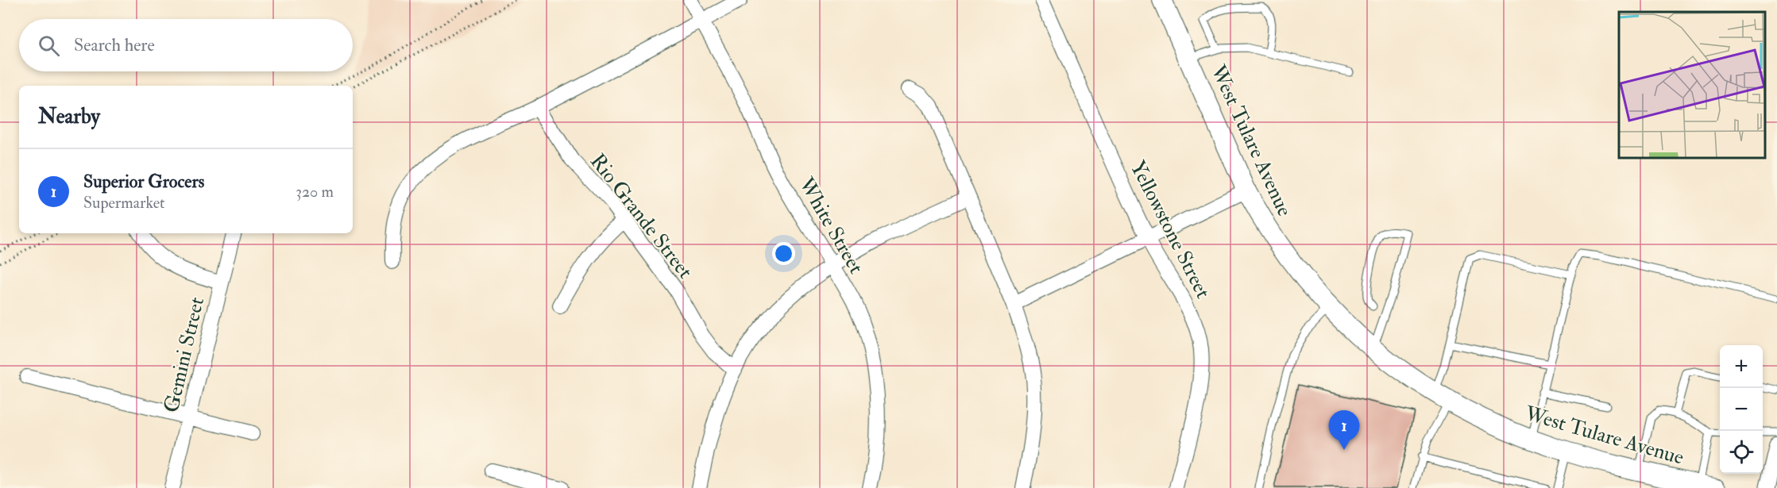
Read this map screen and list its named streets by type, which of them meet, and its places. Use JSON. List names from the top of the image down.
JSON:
{
  "streets": {
    "main road": ["West Tulare Avenue"],
    "street": [
      "Rio Grande Street",
      "White Street",
      "Yellowstone Street",
      "Gemini Street"
    ]
  },
  "page": {
    "search": "Search here",
    "heading": "Nearby",
    "list": [
      {
        "mark": "1",
        "name": "Superior Grocers",
        "note": "Supermarket",
        "value": "320 m"
      }
    ],
    "map_buttons": ["+", "−"],
    "pins": "1"
  }
}
